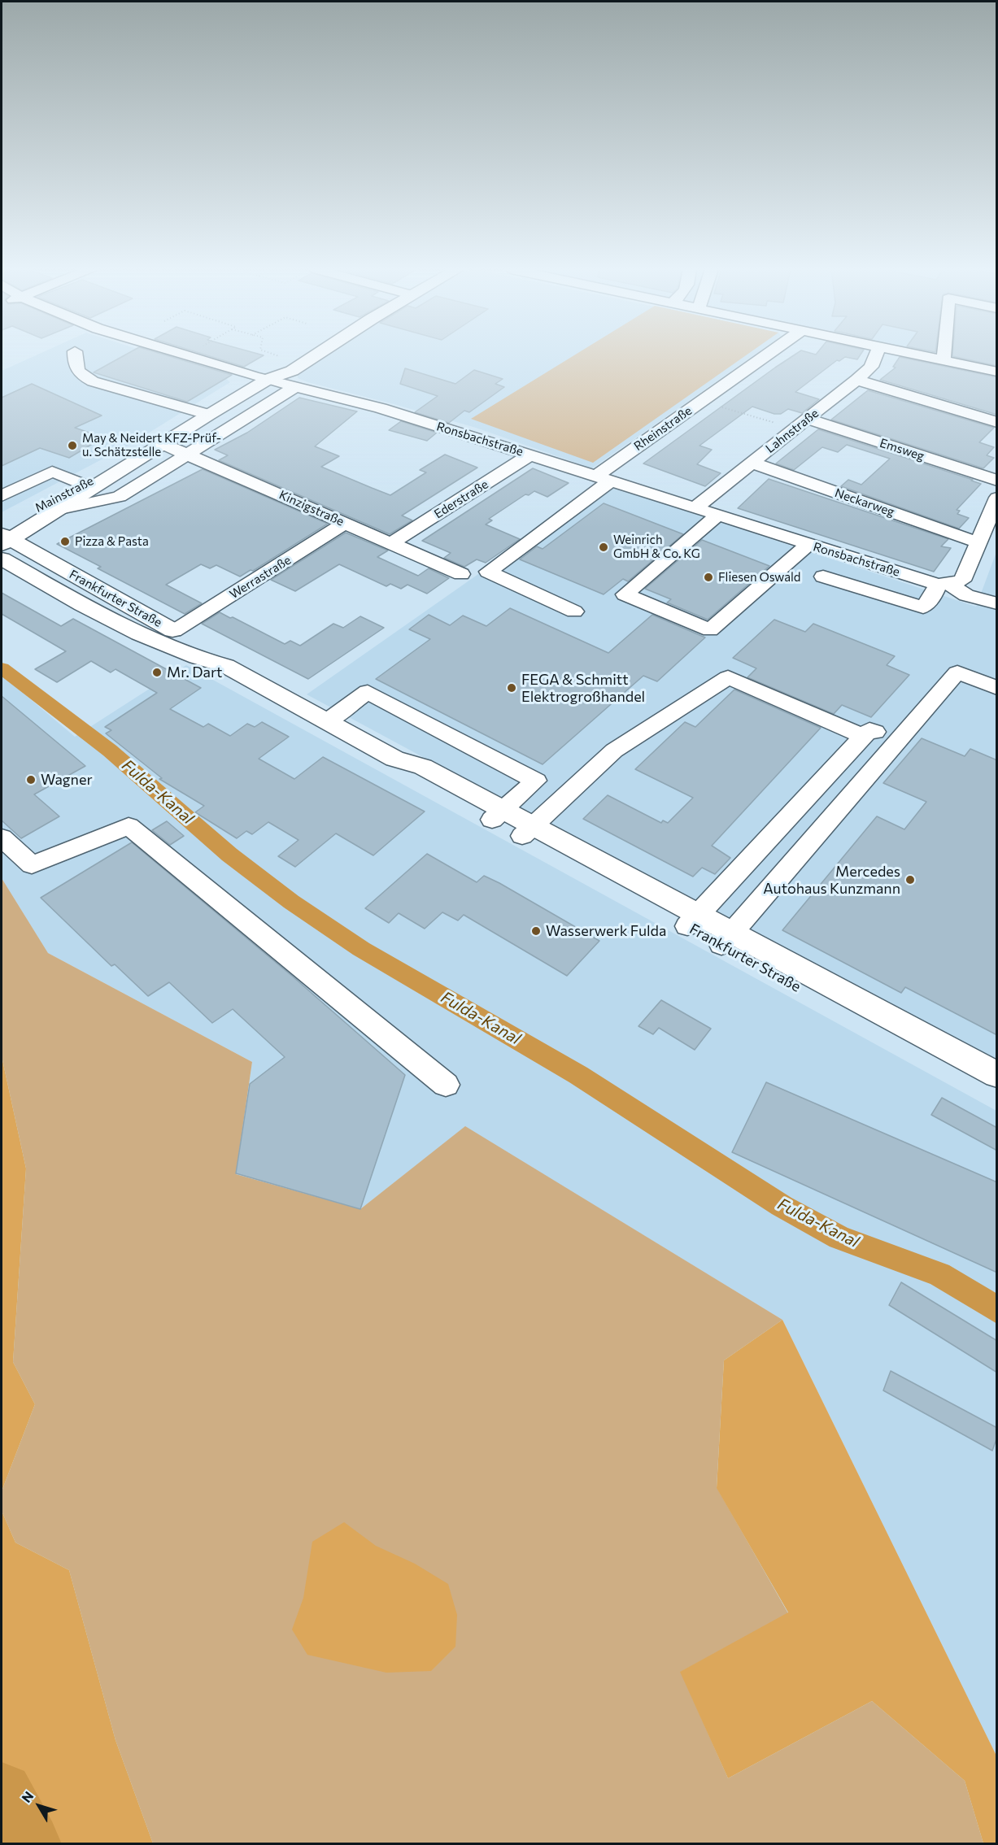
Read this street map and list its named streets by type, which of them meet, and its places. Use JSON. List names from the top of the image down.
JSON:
{
  "streets": {
    "main road": ["Mainstraße", "Frankfurter Straße"],
    "street": [
      "Rheinstraße",
      "Lahnstraße",
      "Ronsbachstraße",
      "Emsweg",
      "Ederstraße",
      "Neckarweg",
      "Kinzigstraße",
      "Werrastraße"
    ]
  },
  "crossings": [
    ["Rheinstraße", "Ronsbachstraße"],
    ["Lahnstraße", "Ronsbachstraße"],
    ["Lahnstraße", "Emsweg"],
    ["Lahnstraße", "Neckarweg"],
    ["Ronsbachstraße", "Mainstraße"],
    ["Ronsbachstraße", "Ederstraße"],
    ["Mainstraße", "Kinzigstraße"],
    ["Mainstraße", "Frankfurter Straße"],
    ["Ederstraße", "Kinzigstraße"],
    ["Kinzigstraße", "Werrastraße"],
    ["Werrastraße", "Frankfurter Straße"]
  ],
  "water": ["Fulda-Kanal"],
  "places": [
    "May & Neidert KFZ-Prüf- u. Schätzstelle",
    "Pizza & Pasta",
    "Weinrich GmbH & Co. KG",
    "Fliesen Oswald",
    "Mr. Dart",
    "FEGA & Schmitt Elektrogroßhandel",
    "Wagner",
    "Mercedes Autohaus Kunzmann",
    "Wasserwerk Fulda"
  ],
  "north": "top left"
}
